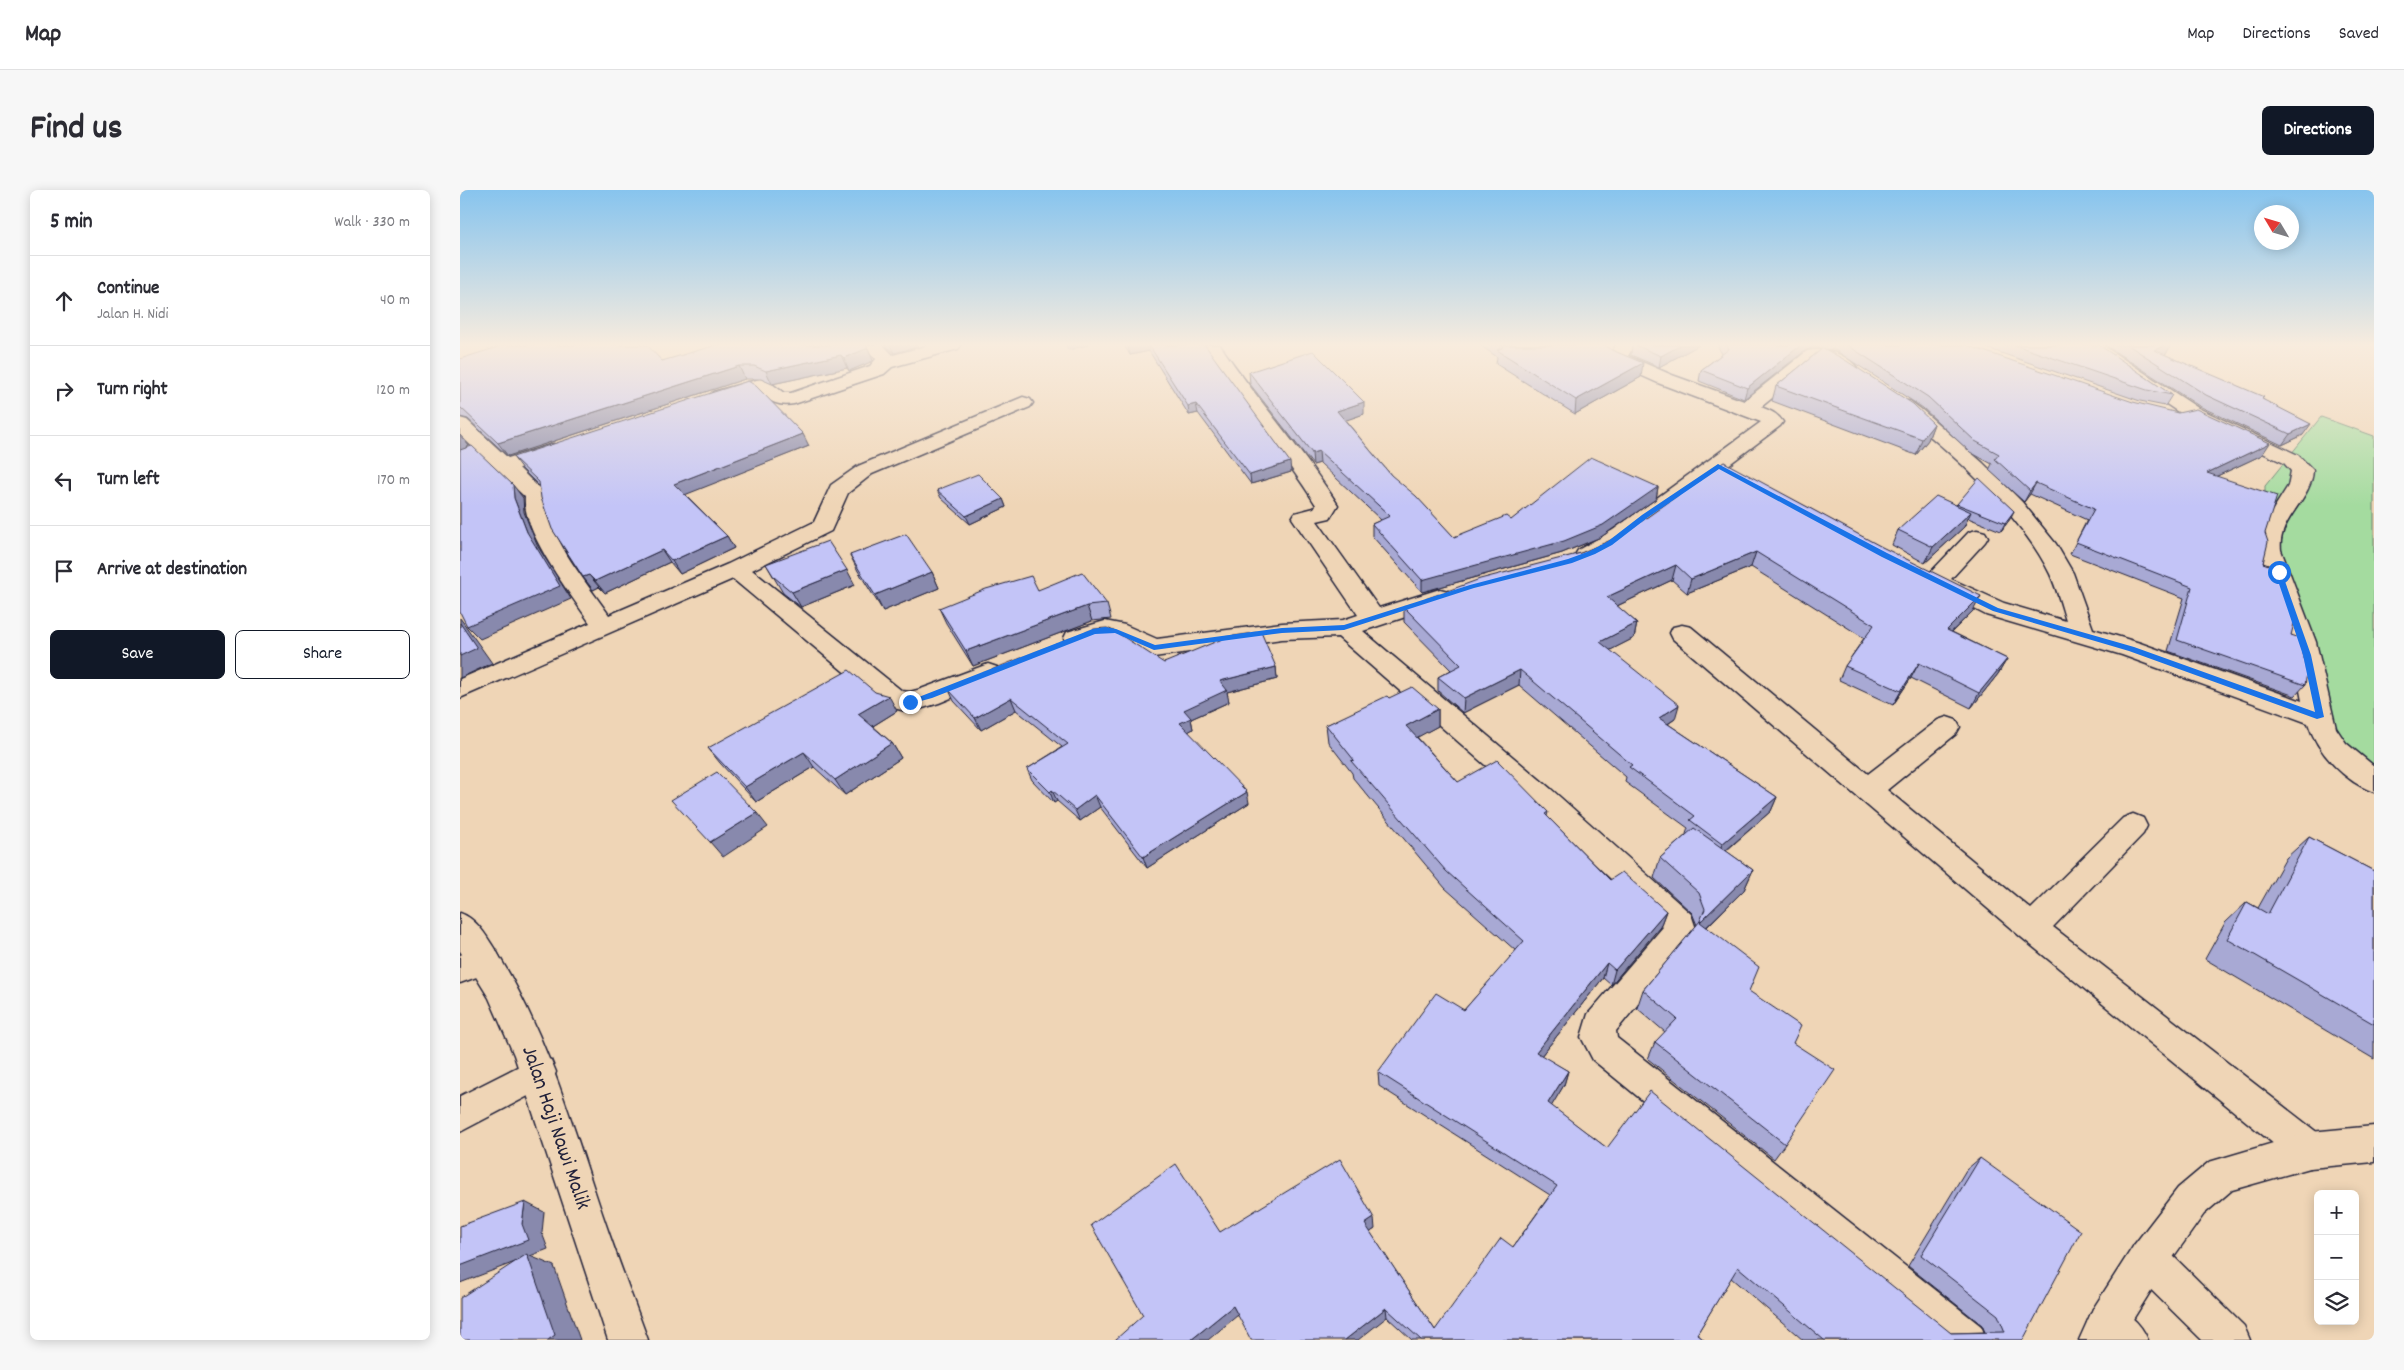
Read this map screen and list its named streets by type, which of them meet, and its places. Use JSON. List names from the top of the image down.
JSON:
{
  "streets": {
    "street": ["Jalan Haji Nawi Malik"]
  },
  "north": "top left",
  "page": {
    "header": "Map",
    "nav": ["Map", "Directions", "Saved"],
    "title": "Find us",
    "buttons": [
      "Directions",
      ["Save", "Share"]
    ],
    "heading": ["5 min", "Walk · 330 m"],
    "list": [
      ["Continue", "Jalan H. Nidi", "40 m"],
      ["Turn right", "120 m"],
      ["Turn left", "170 m"],
      "Arrive at destination"
    ],
    "map_buttons": ["+", "−"]
  }
}
